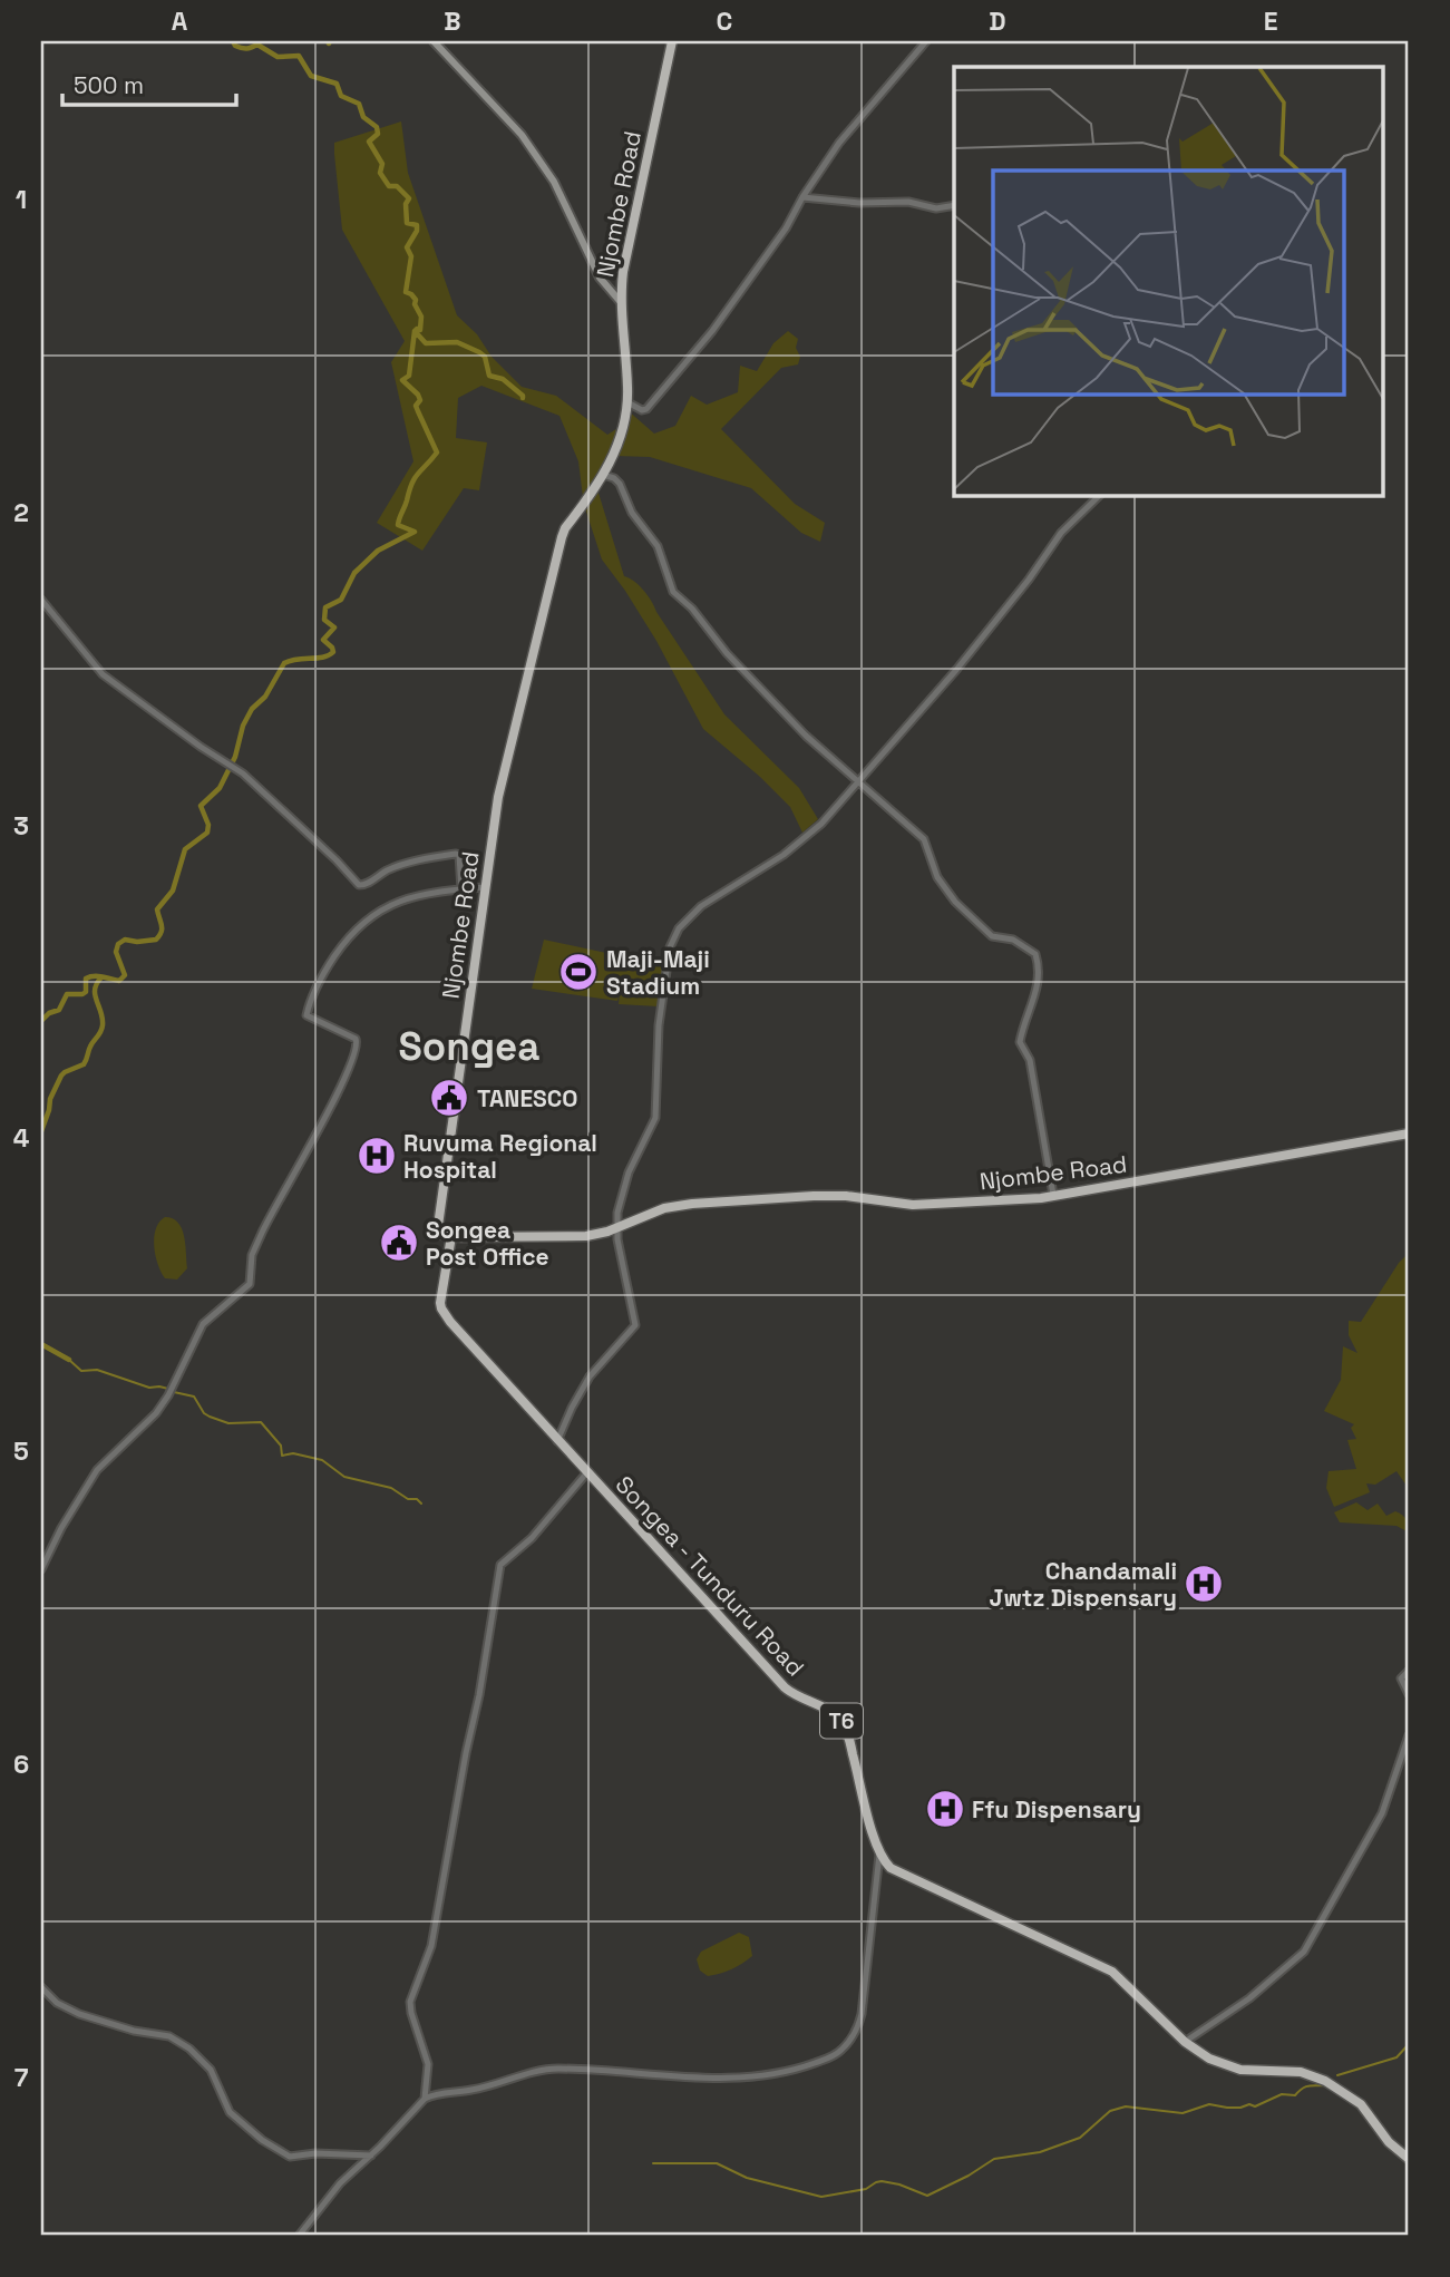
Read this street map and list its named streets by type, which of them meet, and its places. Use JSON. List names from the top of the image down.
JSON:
{
  "streets": {
    "highway": ["Njombe Road", "Songea - Tunduru Road", "T6"]
  },
  "crossings": [
    ["Njombe Road", "Songea - Tunduru Road"]
  ],
  "districts": ["Songea"],
  "places": {
    "sports": ["Maji-Maji Stadium"],
    "public building": ["TANESCO", "Songea Post Office"],
    "hospital": ["Ruvuma Regional Hospital", "Chandamali Jwtz Dispensary", "Ffu Dispensary"]
  },
  "scale_bar": "500 m",
  "grid": {
    "columns": [
      "A",
      "B",
      "C",
      "D",
      "E"
    ],
    "rows": [
      "1",
      "2",
      "3",
      "4",
      "5",
      "6",
      "7"
    ]
  }
}
